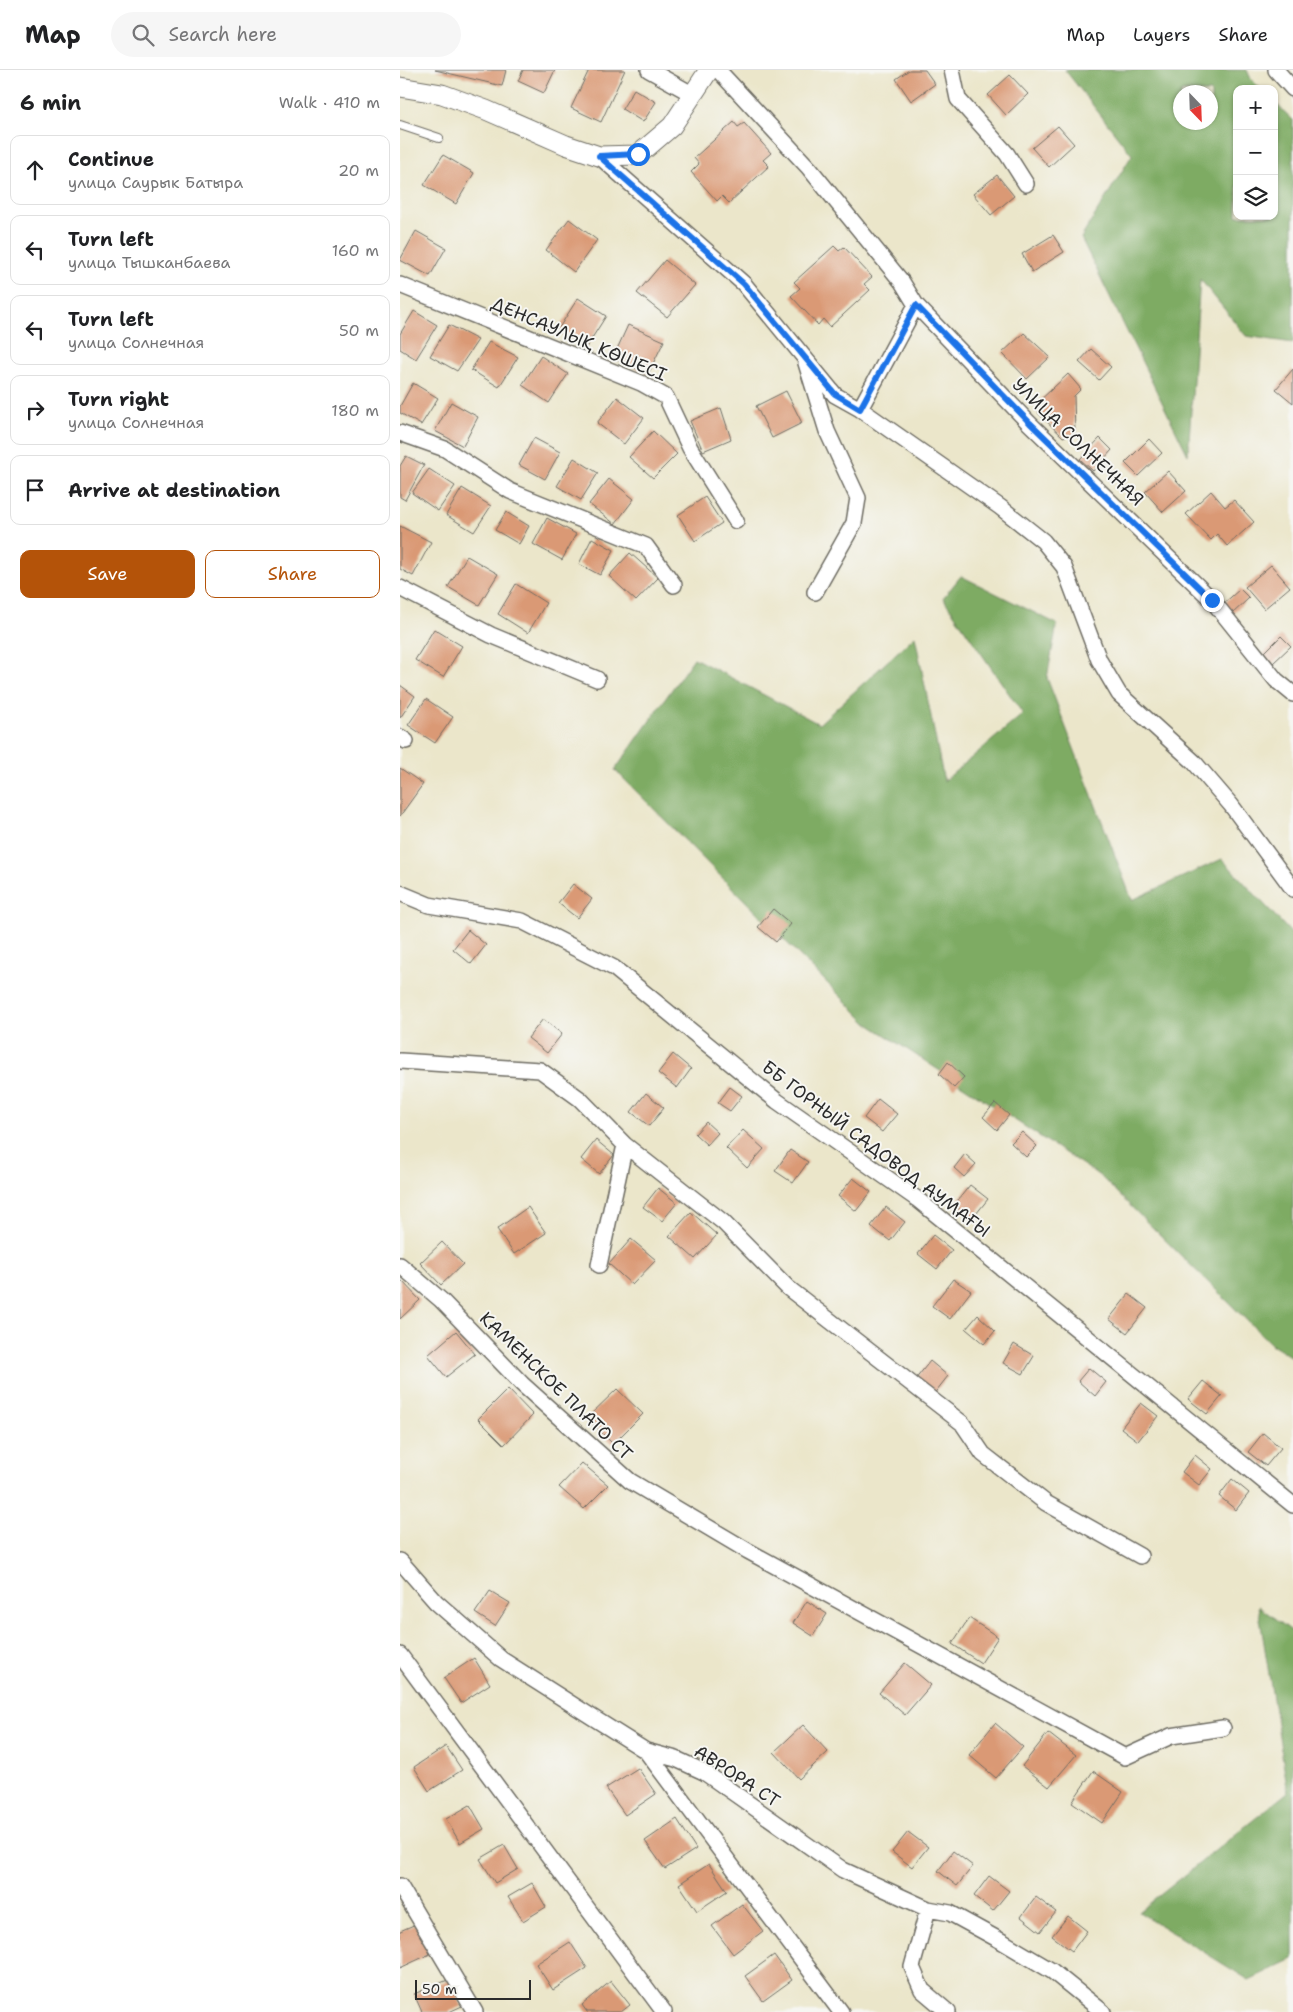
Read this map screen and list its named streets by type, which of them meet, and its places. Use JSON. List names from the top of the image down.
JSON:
{
  "streets": {
    "street": [
      "ДЕНСАУЛЫҚ КӨШЕСІ",
      "УЛИЦА СОЛНЕЧНАЯ",
      "ББ ГОРНЫЙ САДОВОД АУМАҒЫ",
      "КАМЕНСКОЕ ПЛАТО СТ",
      "АВРОРА СТ"
    ]
  },
  "scale_bar": "50 m",
  "north": "bottom right",
  "page": {
    "header": "Map",
    "search": "Search here",
    "nav": ["Map", "Layers", "Share"],
    "heading": ["6 min", "Walk · 410 m"],
    "map_buttons": ["+", "−"],
    "list": [
      ["Continue", "улица Саурык Батыра", "20 m"],
      ["Turn left", "улица Тышканбаева", "160 m"],
      ["Turn left", "улица Солнечная", "50 m"],
      ["Turn right", "улица Солнечная", "180 m"],
      "Arrive at destination"
    ],
    "buttons": ["Save", "Share"],
    "scale": "50 m"
  }
}
